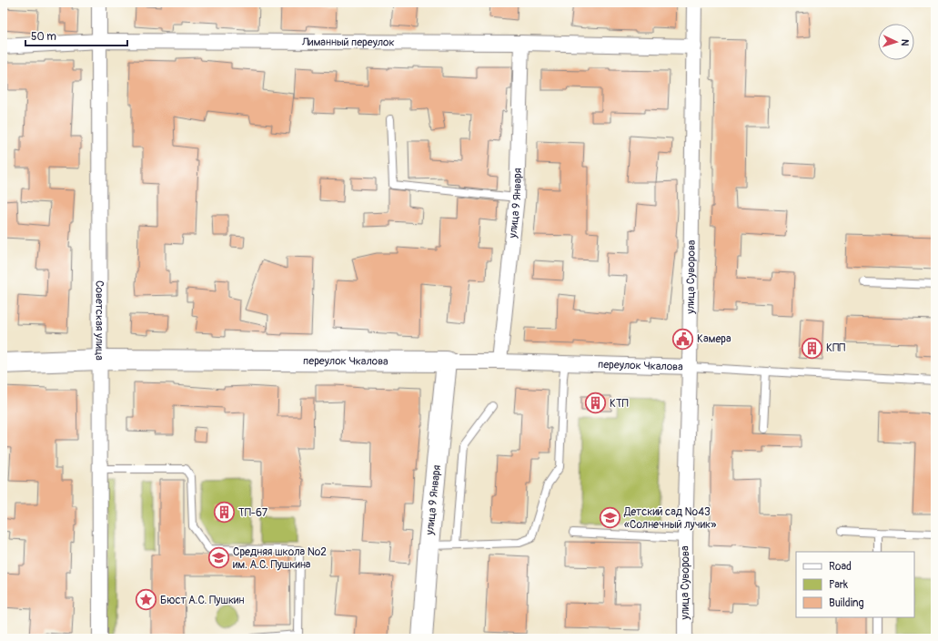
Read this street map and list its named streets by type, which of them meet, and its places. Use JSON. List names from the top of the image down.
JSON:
{
  "streets": {
    "street": [
      "Лиманный переулок",
      "улица 9 Января",
      "улица Суворова",
      "Советская улица",
      "переулок Чкалова"
    ]
  },
  "crossings": [
    ["Лиманный переулок", "улица 9 Января"],
    ["Лиманный переулок", "улица Суворова"],
    ["Лиманный переулок", "Советская улица"],
    ["улица 9 Января", "переулок Чкалова"],
    ["улица Суворова", "переулок Чкалова"],
    ["Советская улица", "переулок Чкалова"]
  ],
  "places": {
    "public building": ["Камера"],
    "building": ["КПП", "КТП", "ТП-67"],
    "school or university": ["Детский сад №43 «Солнечный лучик»", "Средняя школа №2 им. А.С. Пушкина"],
    "place": ["Бюст А.С. Пушкин"]
  },
  "legend": ["Road", "Park", "Building"],
  "scale_bar": "50 m",
  "north": "right"
}
